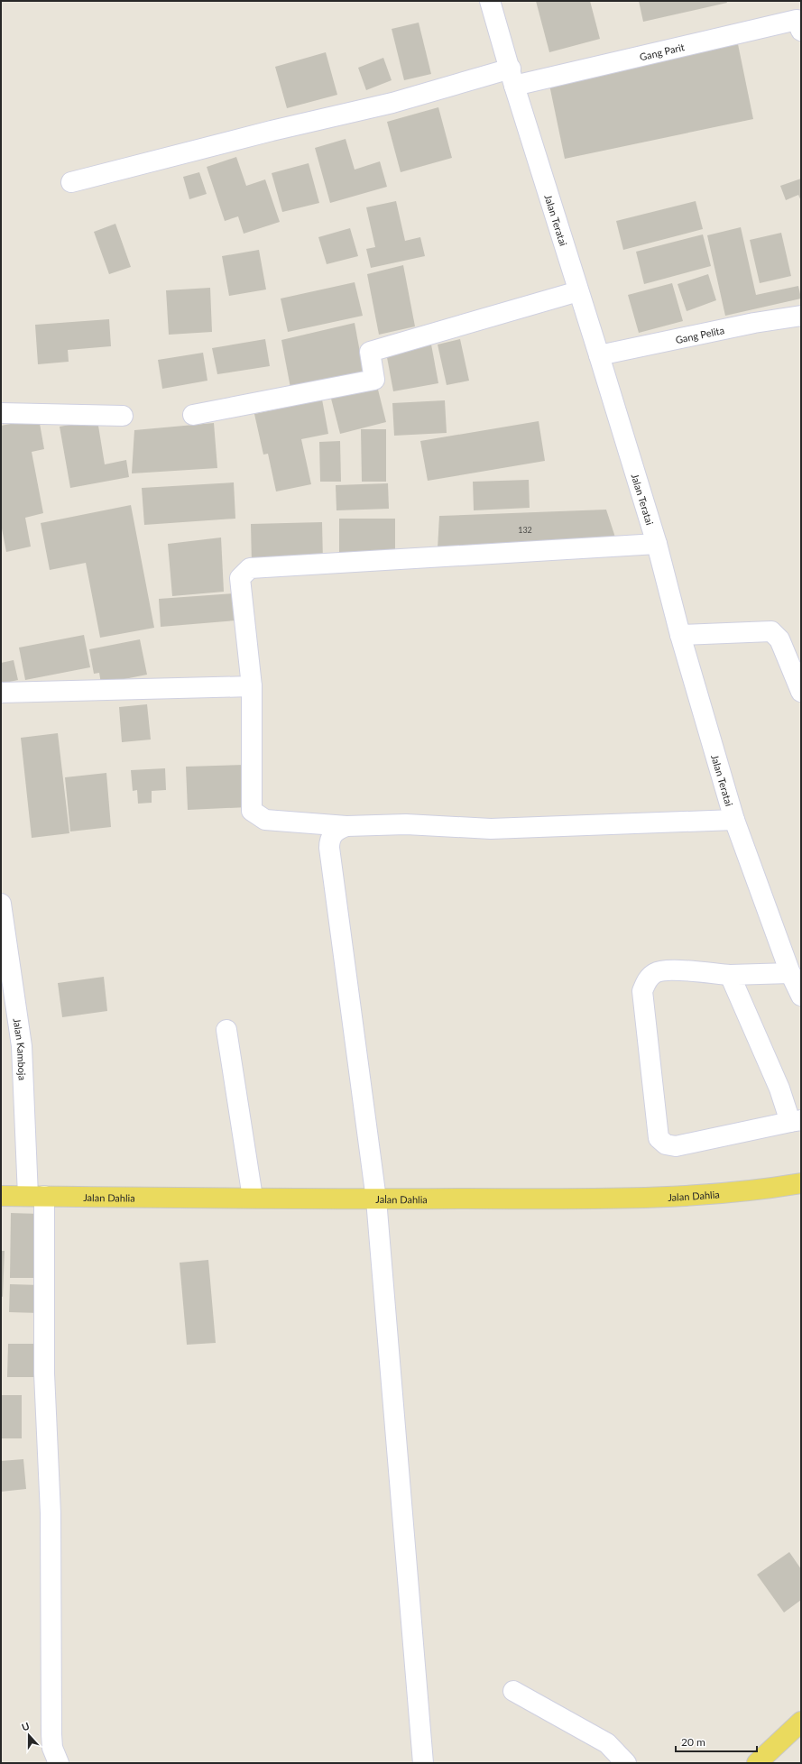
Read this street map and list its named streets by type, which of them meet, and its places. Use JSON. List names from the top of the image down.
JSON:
{
  "streets": {
    "main road": ["Jalan Dahlia"],
    "street": [
      "Gang Parit",
      "Jalan Teratai",
      "Gang Pelita",
      "Jalan Kamboja"
    ]
  },
  "crossings": [
    ["Gang Parit", "Jalan Teratai"],
    ["Jalan Teratai", "Gang Pelita"],
    ["Jalan Kamboja", "Jalan Dahlia"]
  ],
  "house_numbers": ["132"],
  "scale_bar": "20 m",
  "north": "top"
}
